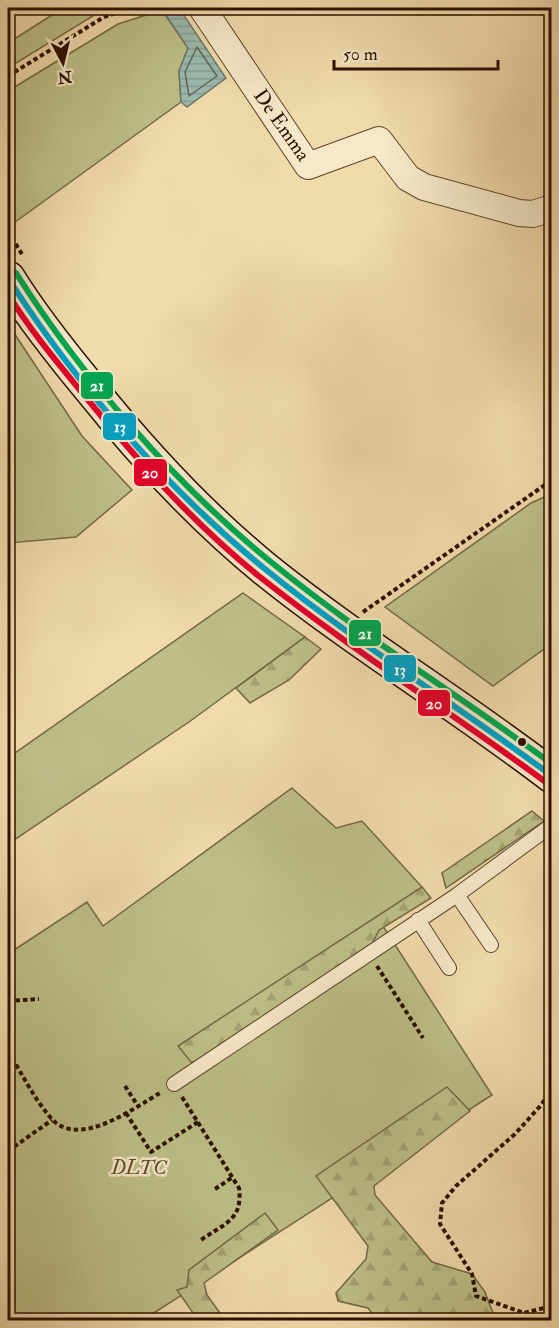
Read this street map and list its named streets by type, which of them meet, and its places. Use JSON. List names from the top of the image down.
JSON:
{
  "streets": {
    "street": ["De Emma"]
  },
  "parks": ["DLTC"],
  "lines": ["transit line 21", "transit line 13", "transit line 20"],
  "scale_bar": "50 m",
  "north": "bottom"
}
